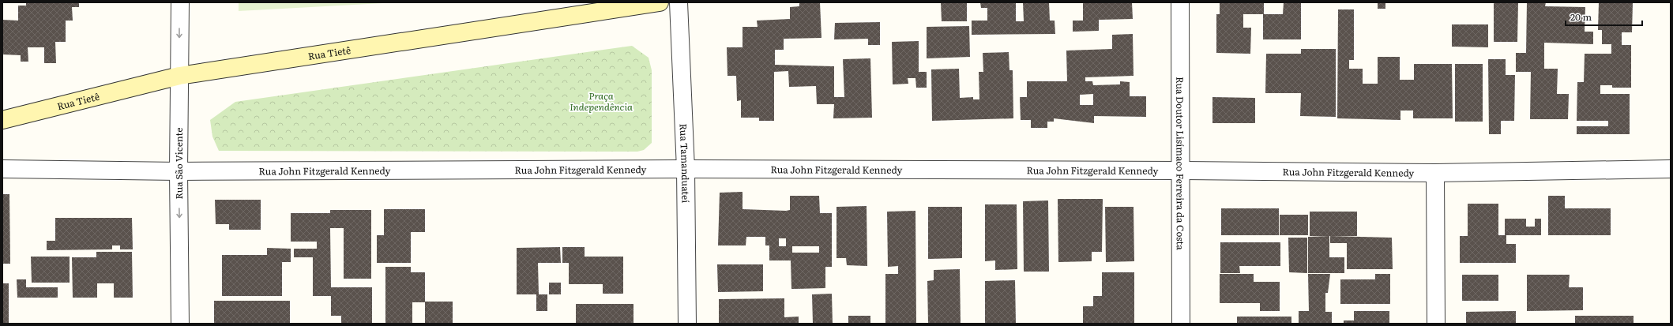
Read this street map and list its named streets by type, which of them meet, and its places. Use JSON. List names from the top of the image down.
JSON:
{
  "streets": {
    "street": [
      "Rua Tietê",
      "Rua Tamanduateí",
      "Rua Doutor Lisímaco Ferreira da Costa",
      "Rua São Vicente",
      "Rua John Fitzgerald Kennedy"
    ]
  },
  "crossings": [
    ["Rua Tietê", "Rua São Vicente"],
    ["Rua Tamanduateí", "Rua John Fitzgerald Kennedy"],
    ["Rua Doutor Lisímaco Ferreira da Costa", "Rua John Fitzgerald Kennedy"],
    ["Rua São Vicente", "Rua John Fitzgerald Kennedy"]
  ],
  "one_way": ["Rua São Vicente"],
  "parks": ["Praça Independência"],
  "scale_bar": "20 m"
}
